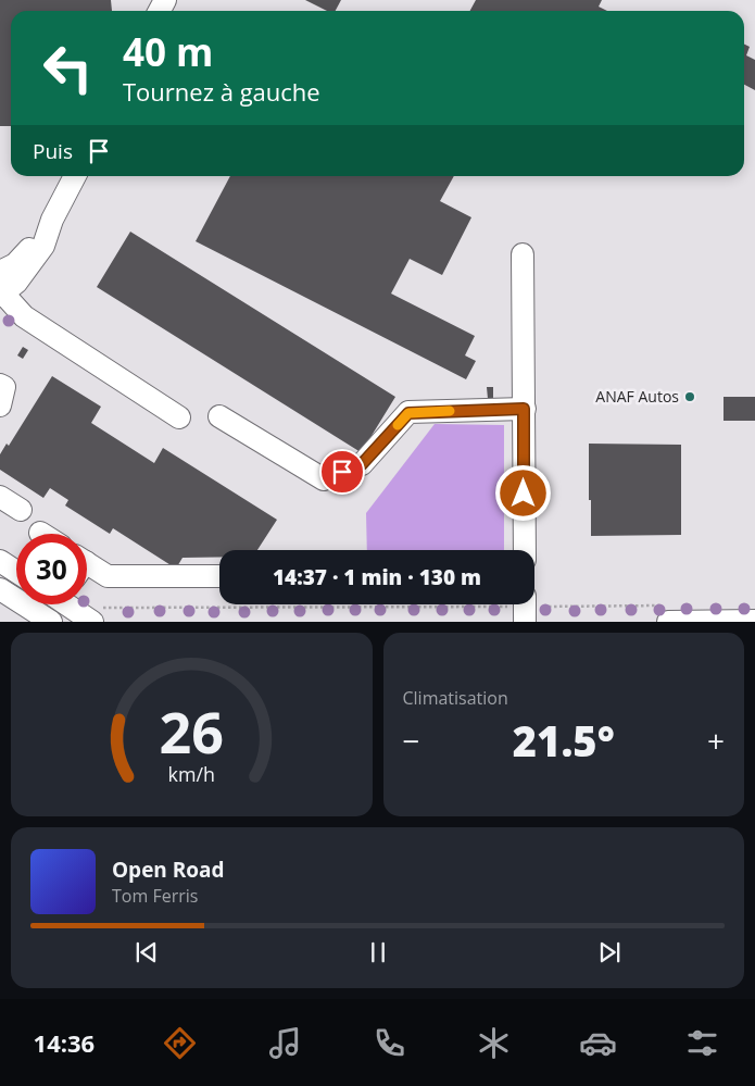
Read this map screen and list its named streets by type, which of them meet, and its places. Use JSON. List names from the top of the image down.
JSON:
{
  "places": ["ANAF Autos"],
  "page": {
    "turn": ["40 m", "Tournez à gauche"],
    "then": "Puis",
    "limit": "30",
    "trip": "14:37 · 1 min · 130 m",
    "tile": "Climatisation",
    "heat": ["−", "21.5°", "+"],
    "song": ["Open Road", "Tom Ferris"],
    "tabs": "14:36",
    "gauge": ["26", "km/h"]
  }
}
